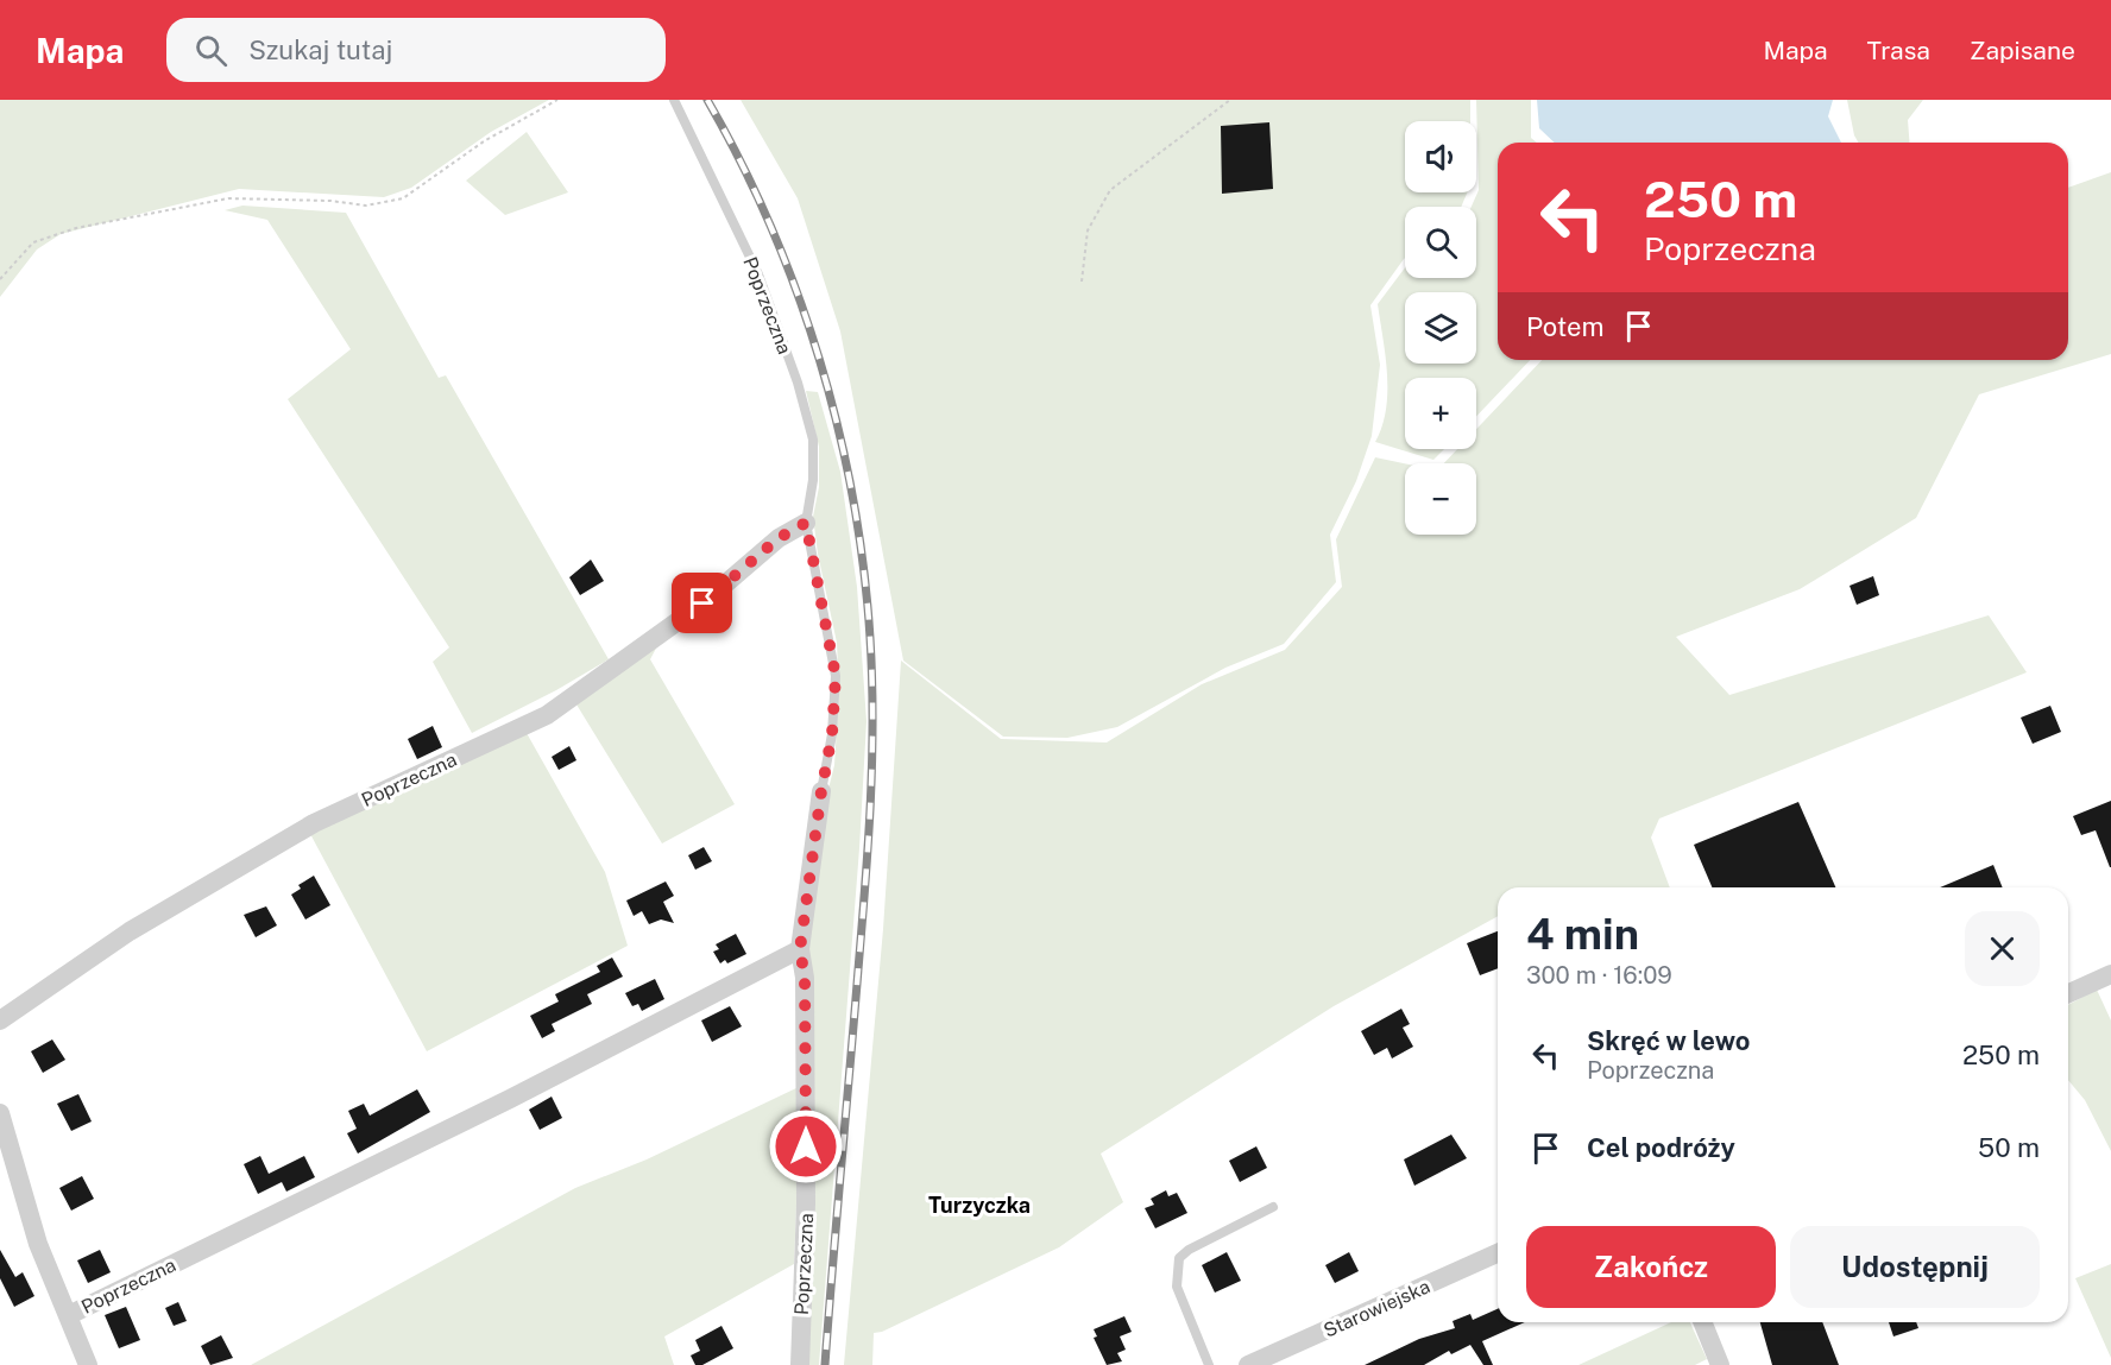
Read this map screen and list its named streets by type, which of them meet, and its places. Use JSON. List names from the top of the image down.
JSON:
{
  "streets": {
    "street": ["Poprzeczna", "Starowiejska"]
  },
  "districts": ["Turzyczka"],
  "page": {
    "header": "Mapa",
    "search": "Szukaj tutaj",
    "nav": ["Mapa", "Trasa", "Zapisane"],
    "map_buttons": ["+", "−"],
    "turn": ["250 m", "Poprzeczna"],
    "then": "Potem",
    "heading": ["4 min", "300 m · 16:09"],
    "list": [
      {
        "name": "Skręć w lewo",
        "note": "Poprzeczna",
        "value": "250 m"
      },
      {
        "name": "Cel podróży",
        "value": "50 m"
      }
    ],
    "buttons": ["Zakończ", "Udostępnij"]
  }
}
